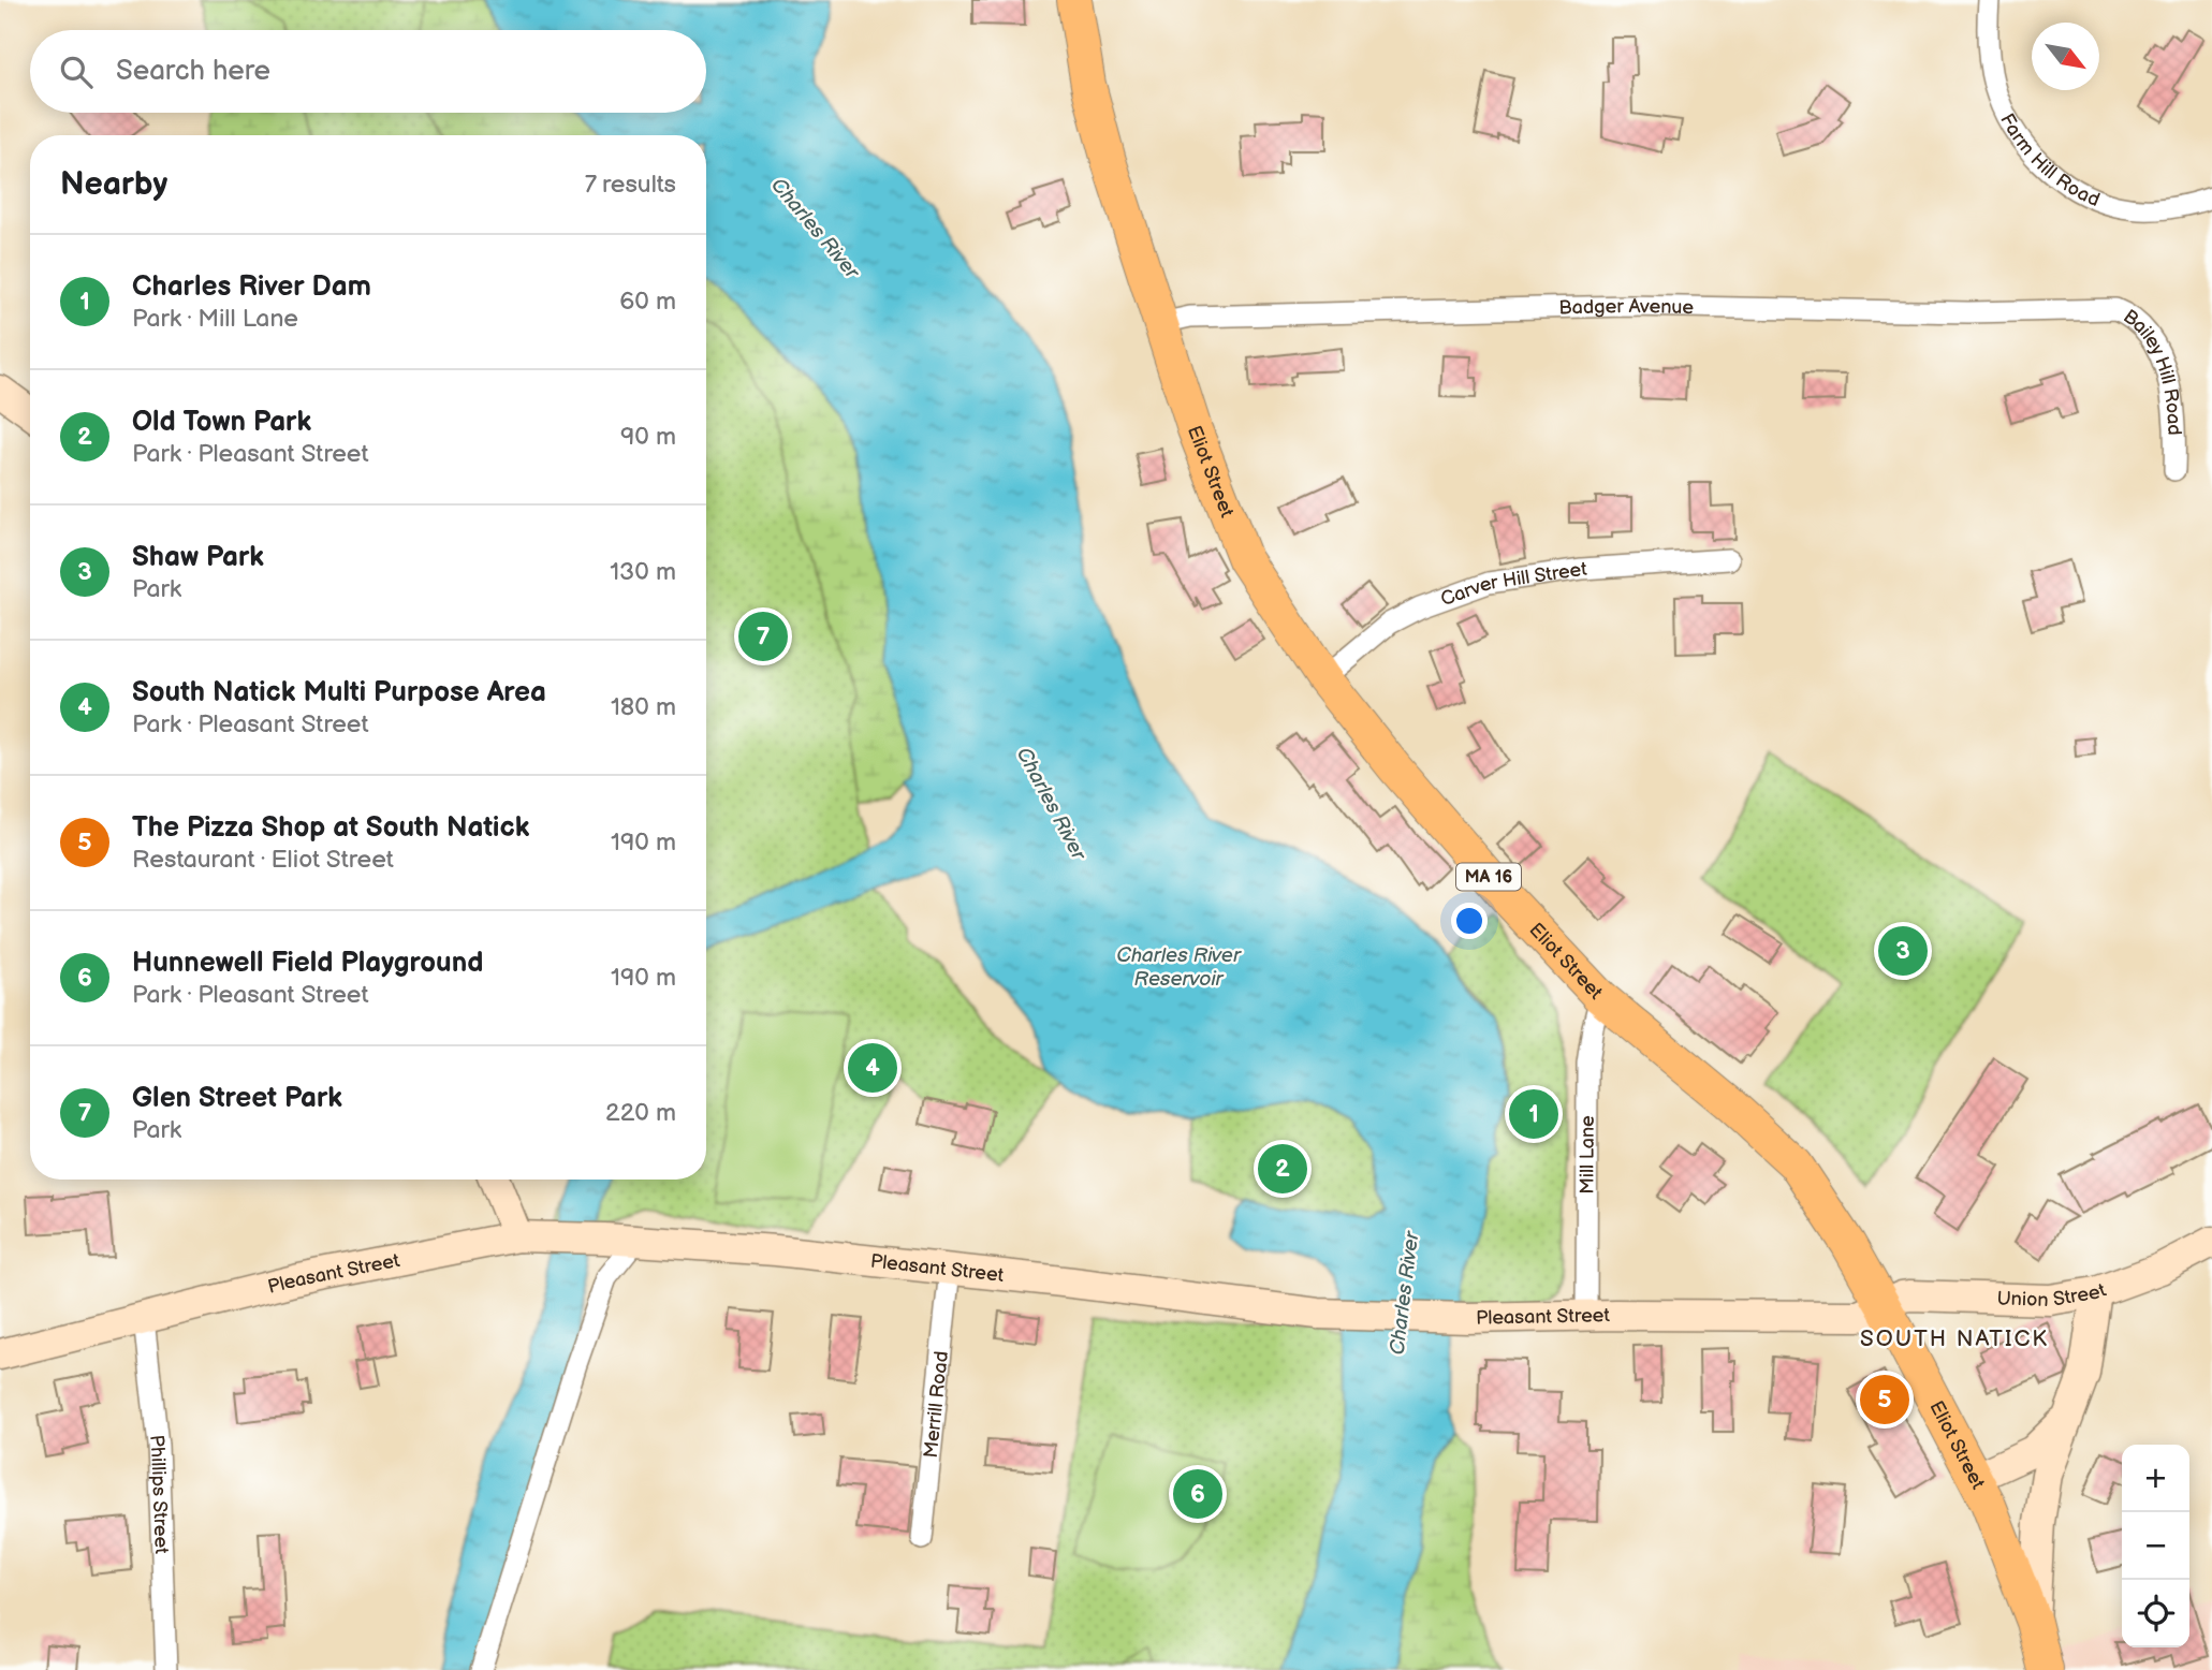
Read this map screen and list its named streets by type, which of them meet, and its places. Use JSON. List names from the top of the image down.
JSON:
{
  "streets": {
    "main road": [
      "Eliot Street",
      "MA 16",
      "Pleasant Street",
      "Union Street"
    ],
    "street": [
      "Farm Hill Road",
      "Badger Avenue",
      "Bailey Hill Road",
      "Carver Hill Street",
      "Mill Lane",
      "Merrill Road",
      "Phillips Street"
    ]
  },
  "crossings": [
    ["Badger Avenue", "Bailey Hill Road"],
    ["Badger Avenue", "Eliot Street"],
    ["Eliot Street", "Carver Hill Street"],
    ["Eliot Street", "Mill Lane"],
    ["Eliot Street", "Pleasant Street"],
    ["Eliot Street", "Union Street"],
    ["Mill Lane", "Pleasant Street"],
    ["Pleasant Street", "Union Street"],
    ["Pleasant Street", "Merrill Road"],
    ["Pleasant Street", "Phillips Street"]
  ],
  "districts": ["SOUTH NATICK"],
  "water": ["Charles River", "Charles River Reservoir"],
  "north": "bottom right",
  "page": {
    "search": "Search here",
    "heading": ["Nearby", "7 results"],
    "list": [
      {
        "mark": "1",
        "name": "Charles River Dam",
        "note": "Park · Mill Lane",
        "value": "60 m"
      },
      {
        "mark": "2",
        "name": "Old Town Park",
        "note": "Park · Pleasant Street",
        "value": "90 m"
      },
      {
        "mark": "3",
        "name": "Shaw Park",
        "note": "Park",
        "value": "130 m"
      },
      {
        "mark": "4",
        "name": "South Natick Multi Purpose Area",
        "note": "Park · Pleasant Street",
        "value": "180 m"
      },
      {
        "mark": "5",
        "name": "The Pizza Shop at South Natick",
        "note": "Restaurant · Eliot Street",
        "value": "190 m"
      },
      {
        "mark": "6",
        "name": "Hunnewell Field Playground",
        "note": "Park · Pleasant Street",
        "value": "190 m"
      },
      {
        "mark": "7",
        "name": "Glen Street Park",
        "note": "Park",
        "value": "220 m"
      }
    ],
    "pins": [
      "7",
      "3",
      "4",
      "1",
      "2",
      "5",
      "6"
    ],
    "map_buttons": ["+", "−"]
  }
}
